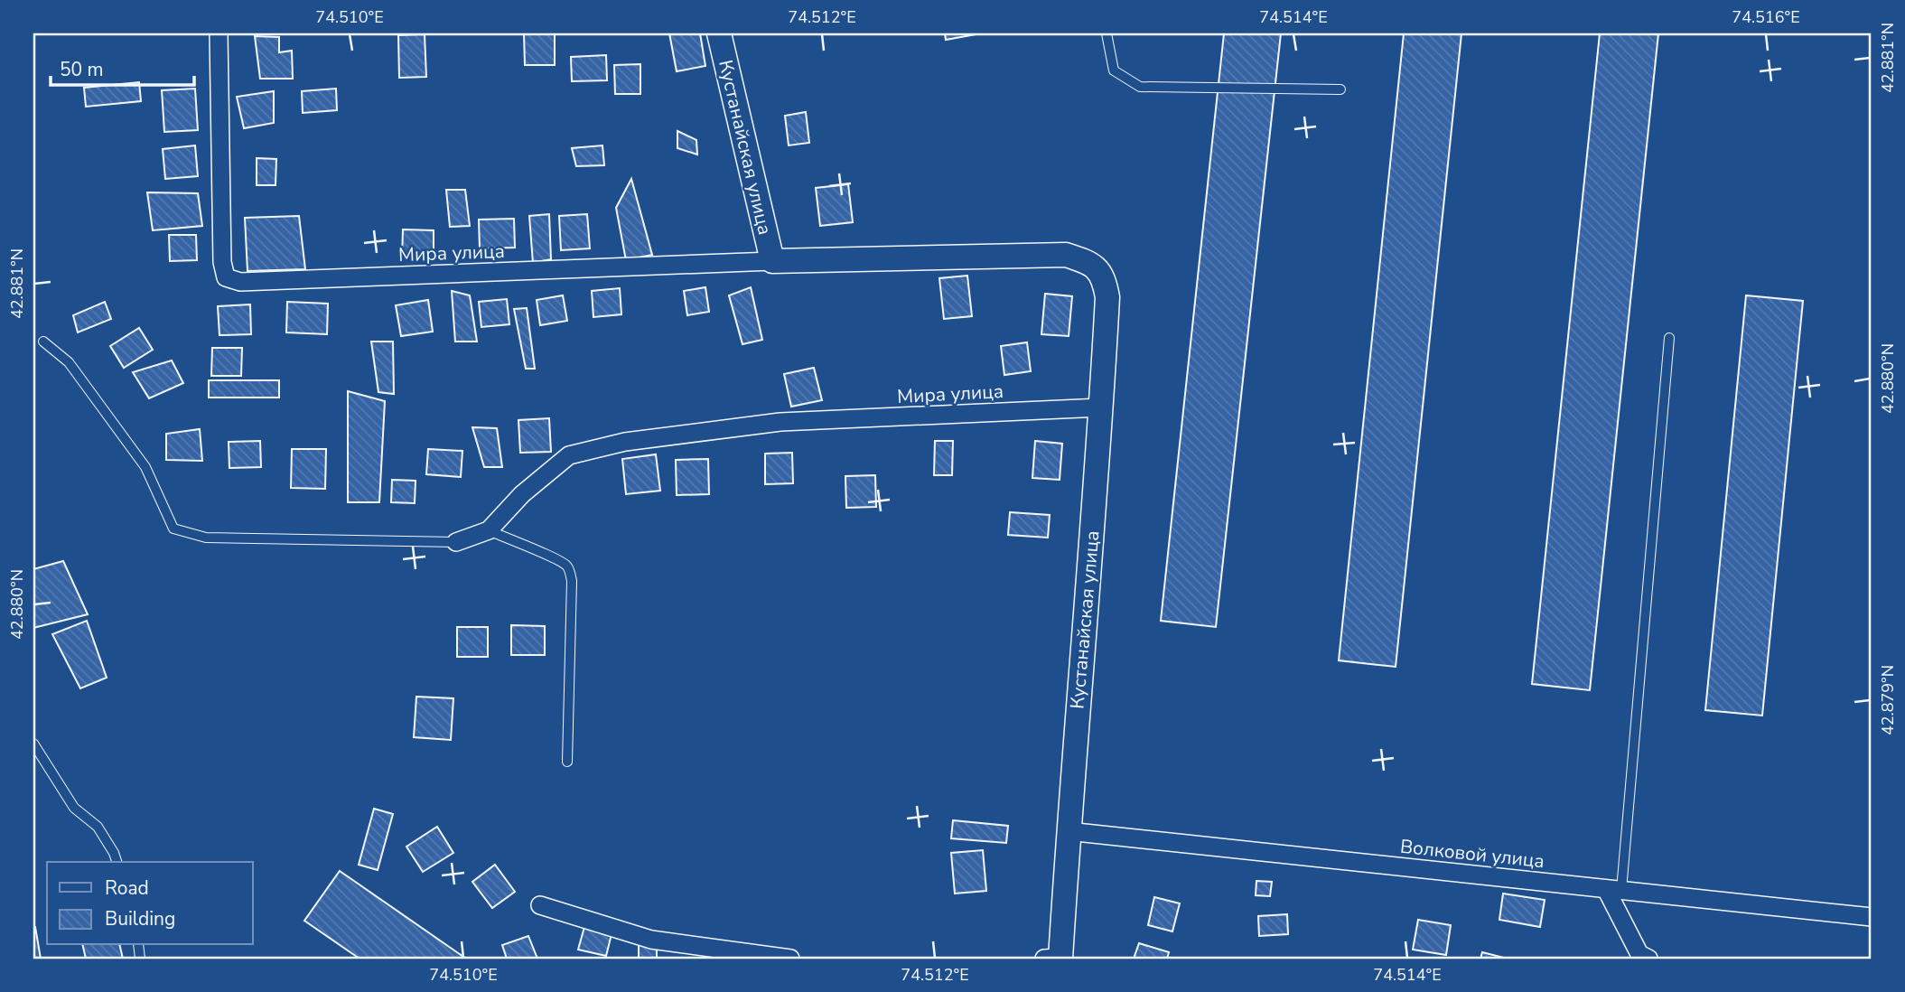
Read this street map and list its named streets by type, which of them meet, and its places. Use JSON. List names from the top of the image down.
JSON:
{
  "streets": {
    "street": ["Кустанайская улица", "Мира улица", "Волковой улица"]
  },
  "crossings": [
    ["Кустанайская улица", "Мира улица"],
    ["Кустанайская улица", "Волковой улица"]
  ],
  "legend": ["Road", "Building"],
  "scale_bar": "50 m",
  "coordinates": [
    "74.510°E",
    "74.512°E",
    "74.514°E",
    "74.516°E",
    "42.881°N",
    "42.880°N",
    "42.879°N"
  ]
}
